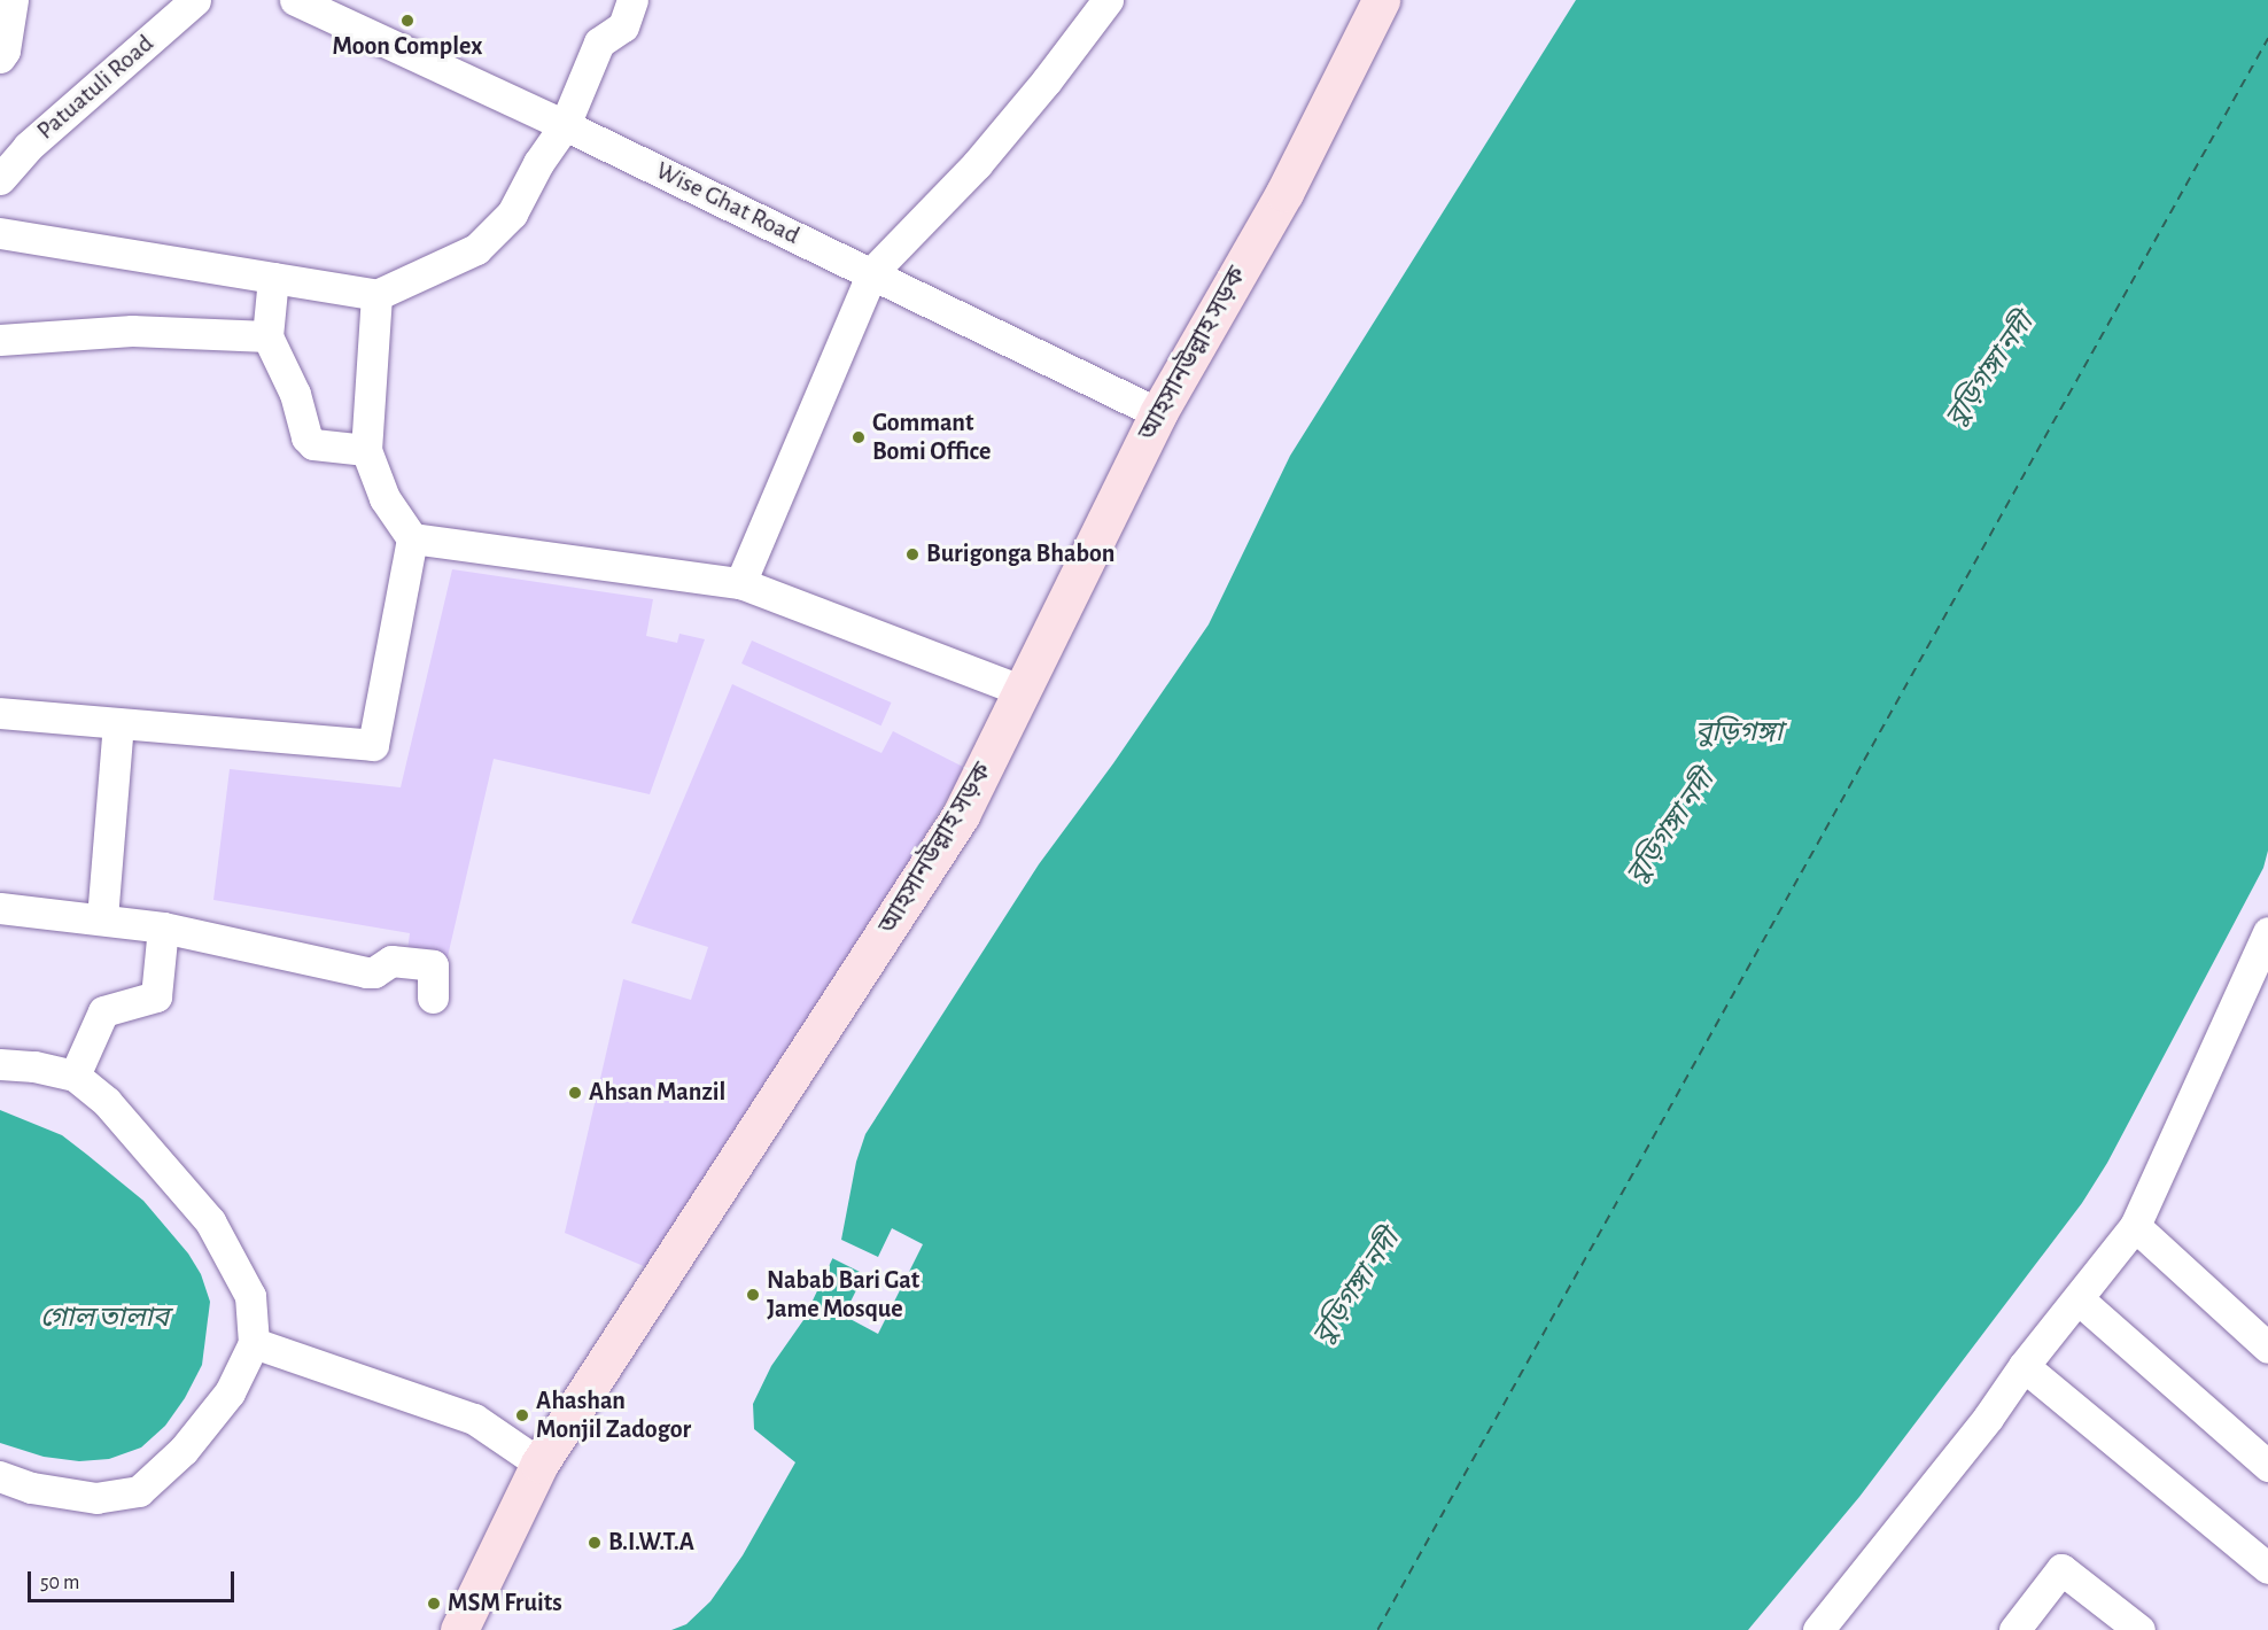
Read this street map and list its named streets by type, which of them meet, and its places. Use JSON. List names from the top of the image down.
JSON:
{
  "streets": {
    "street": ["Patuatuli Road", "Wise Ghat Road", "আহসানউল্লাহ সড়ক"]
  },
  "crossings": [
    ["Wise Ghat Road", "আহসানউল্লাহ সড়ক"]
  ],
  "water": ["বুড়িগঙ্গা নদী", "বুড়িগঙ্গা", "গোল তালাব"],
  "places": [
    "Moon Complex",
    "Gommant Bomi Office",
    "Burigonga Bhabon",
    "Ahsan Manzil",
    "Nabab Bari Gat Jame Mosque",
    "Ahashan Monjil Zadogor",
    "B.I.W.T.A",
    "MSM Fruits"
  ],
  "scale_bar": "50 m"
}
